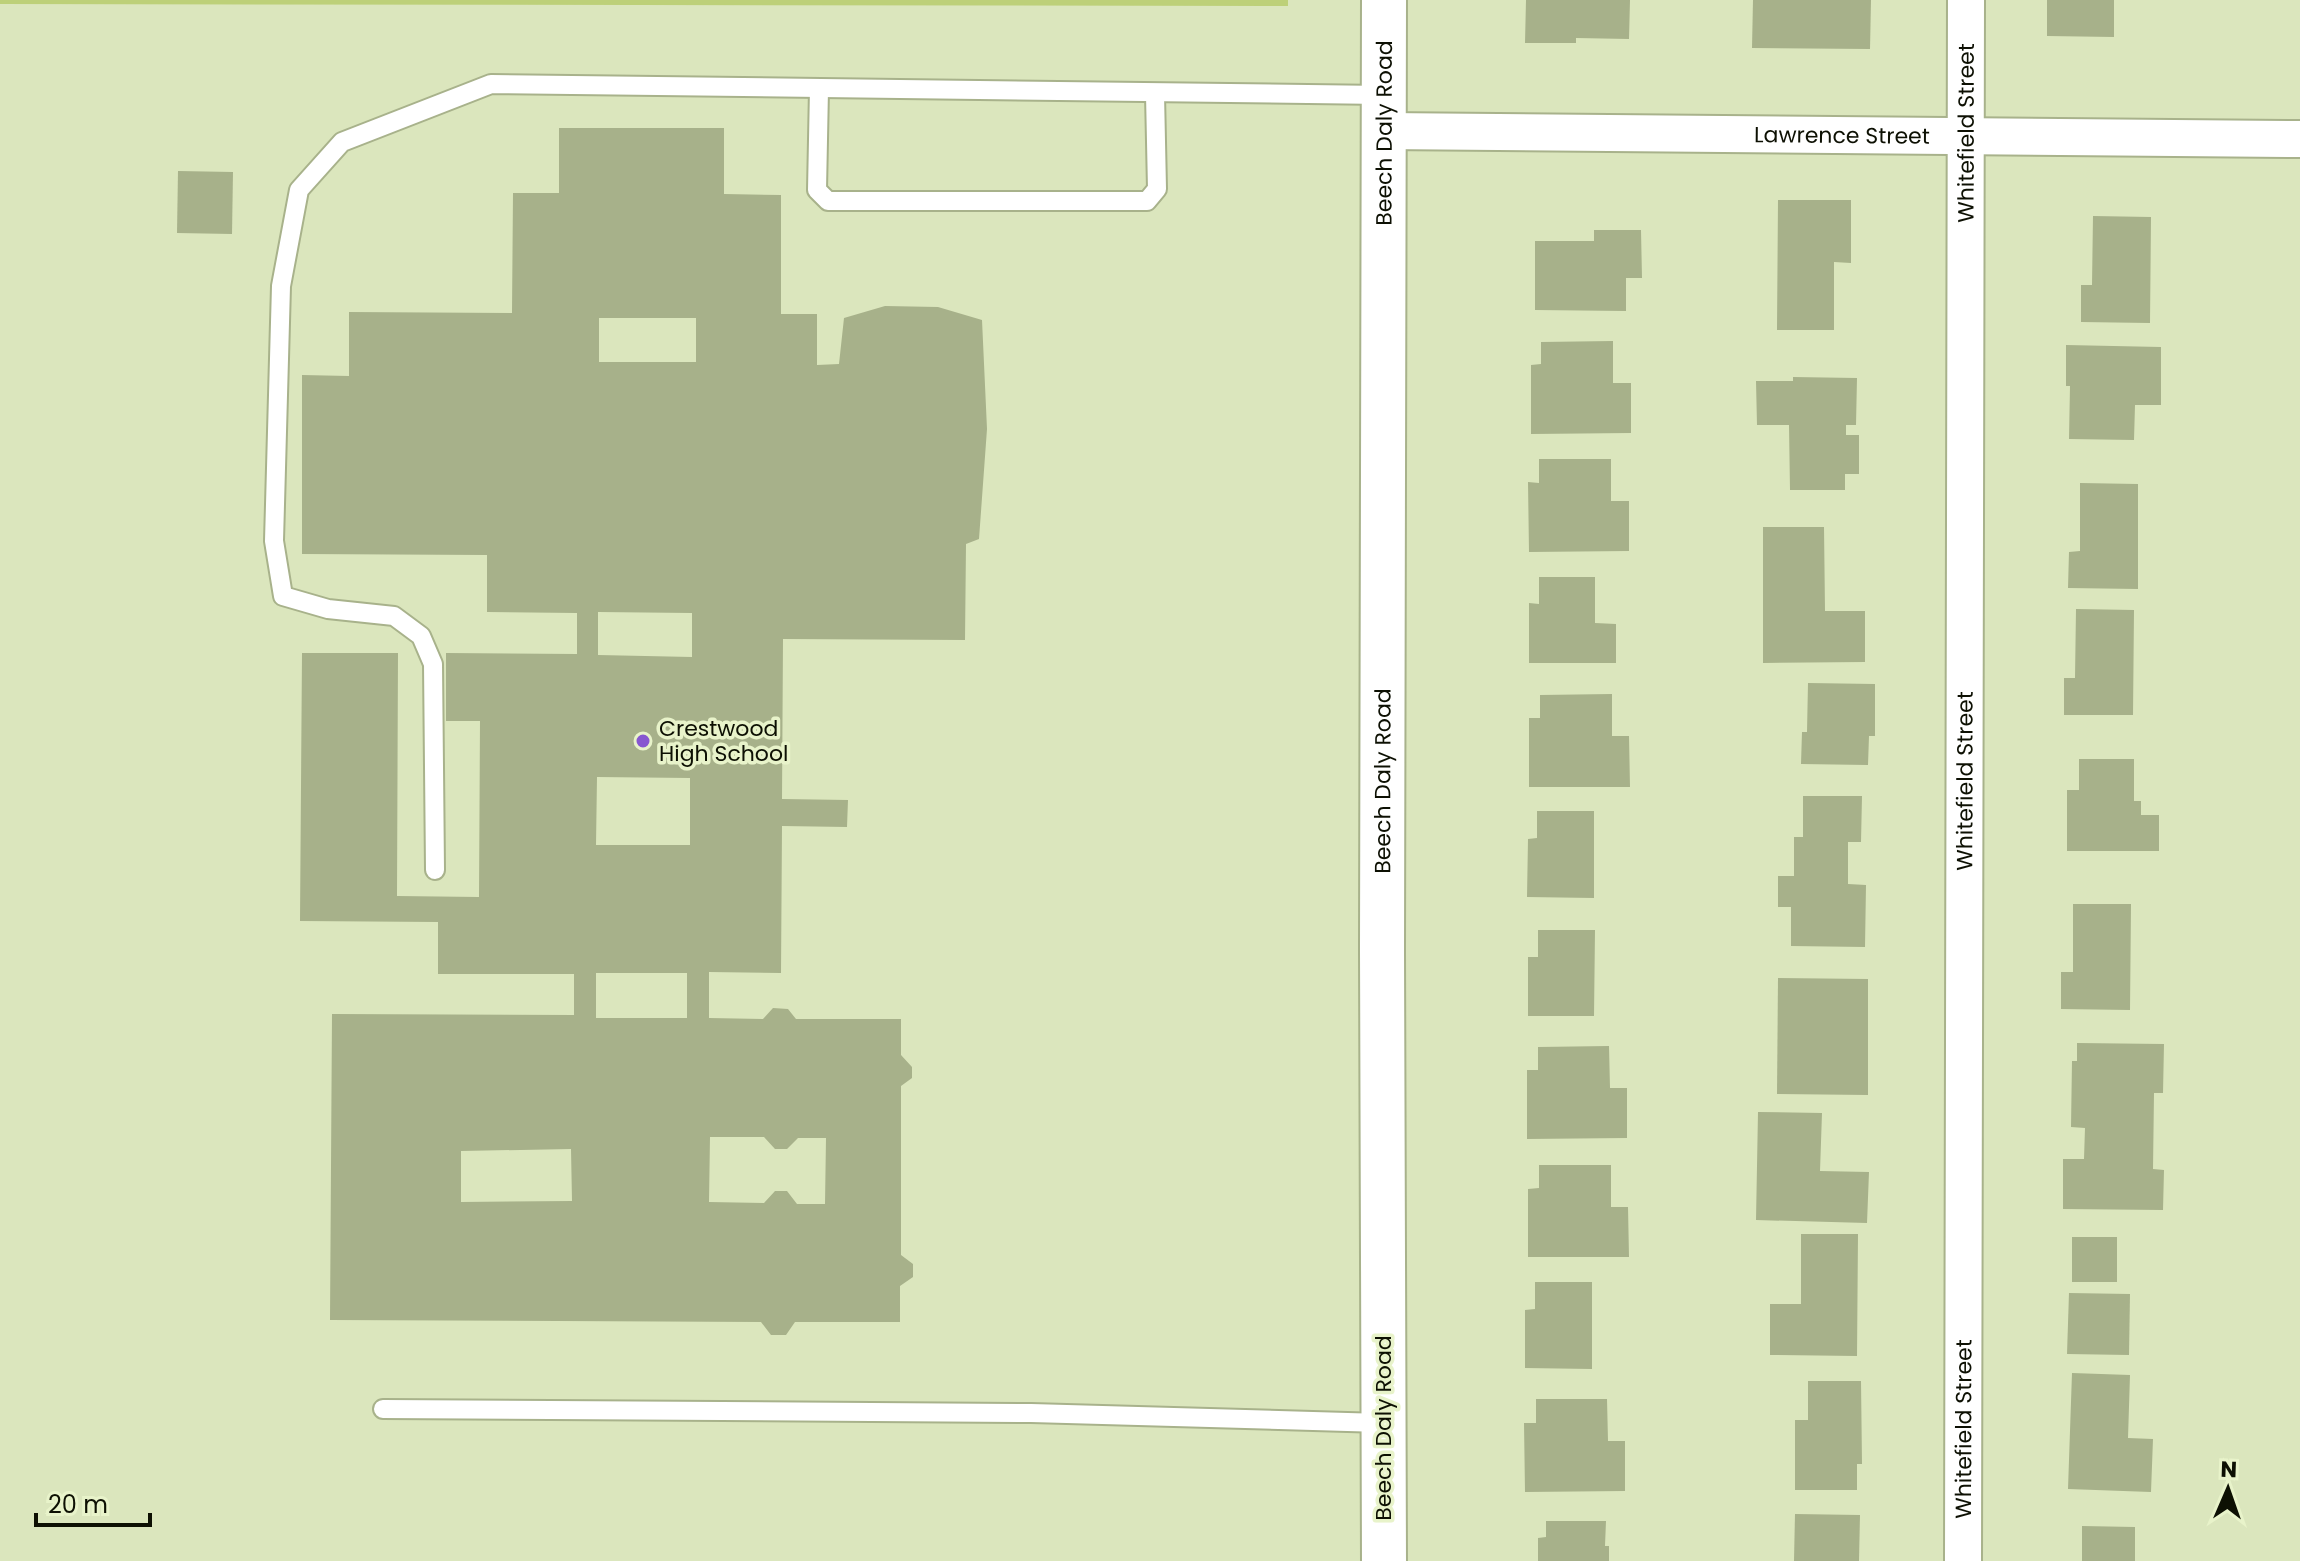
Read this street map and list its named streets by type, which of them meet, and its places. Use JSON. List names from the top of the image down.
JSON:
{
  "streets": {
    "main road": ["Beech Daly Road"],
    "street": ["Whitefield Street", "Lawrence Street"]
  },
  "crossings": [
    ["Beech Daly Road", "Lawrence Street"],
    ["Whitefield Street", "Lawrence Street"]
  ],
  "places": ["Crestwood High School"],
  "scale_bar": "20 m",
  "north": "top"
}
